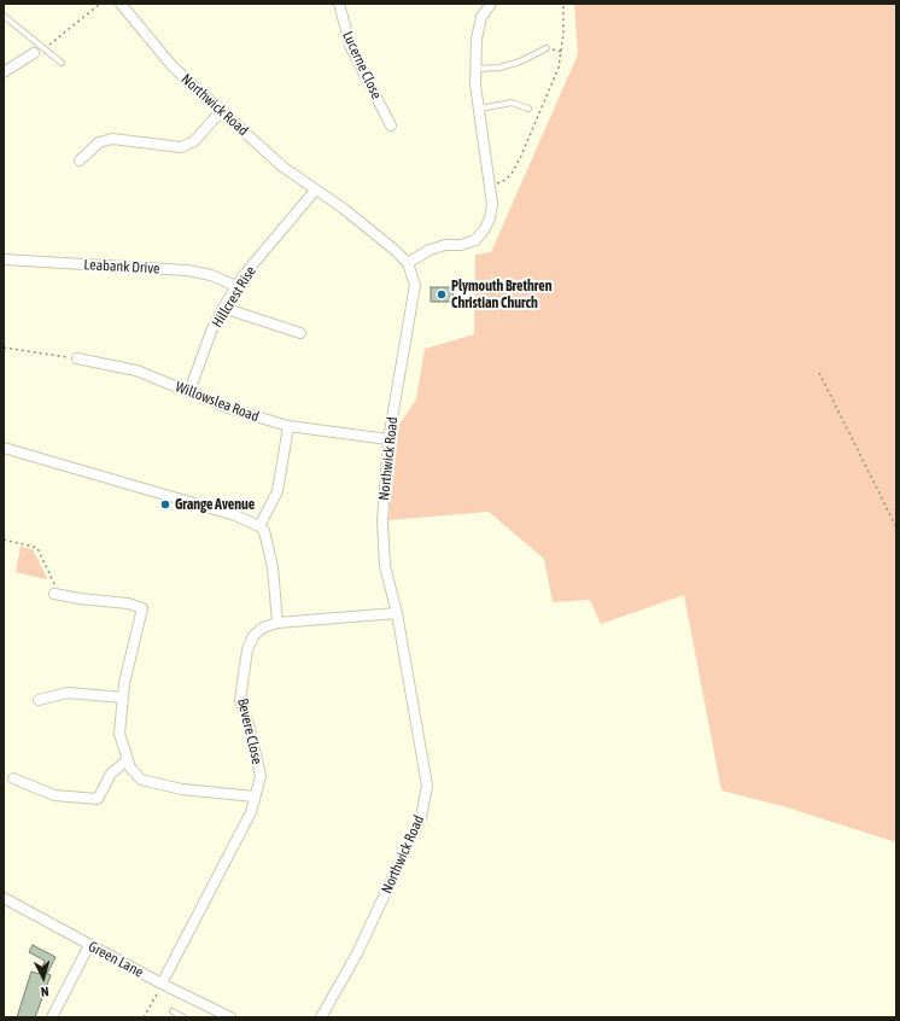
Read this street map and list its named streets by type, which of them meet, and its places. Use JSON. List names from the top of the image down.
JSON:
{
  "streets": {
    "street": [
      "Lucerne Close",
      "Northwick Road",
      "Leabank Drive",
      "Hillcrest Rise",
      "Willowslea Road",
      "Bevere Close",
      "Green Lane"
    ]
  },
  "crossings": [
    ["Northwick Road", "Hillcrest Rise"],
    ["Northwick Road", "Willowslea Road"],
    ["Northwick Road", "Bevere Close"],
    ["Leabank Drive", "Hillcrest Rise"],
    ["Hillcrest Rise", "Willowslea Road"],
    ["Bevere Close", "Green Lane"]
  ],
  "places": ["Plymouth Brethren Christian Church", "Grange Avenue"],
  "north": "bottom"
}
